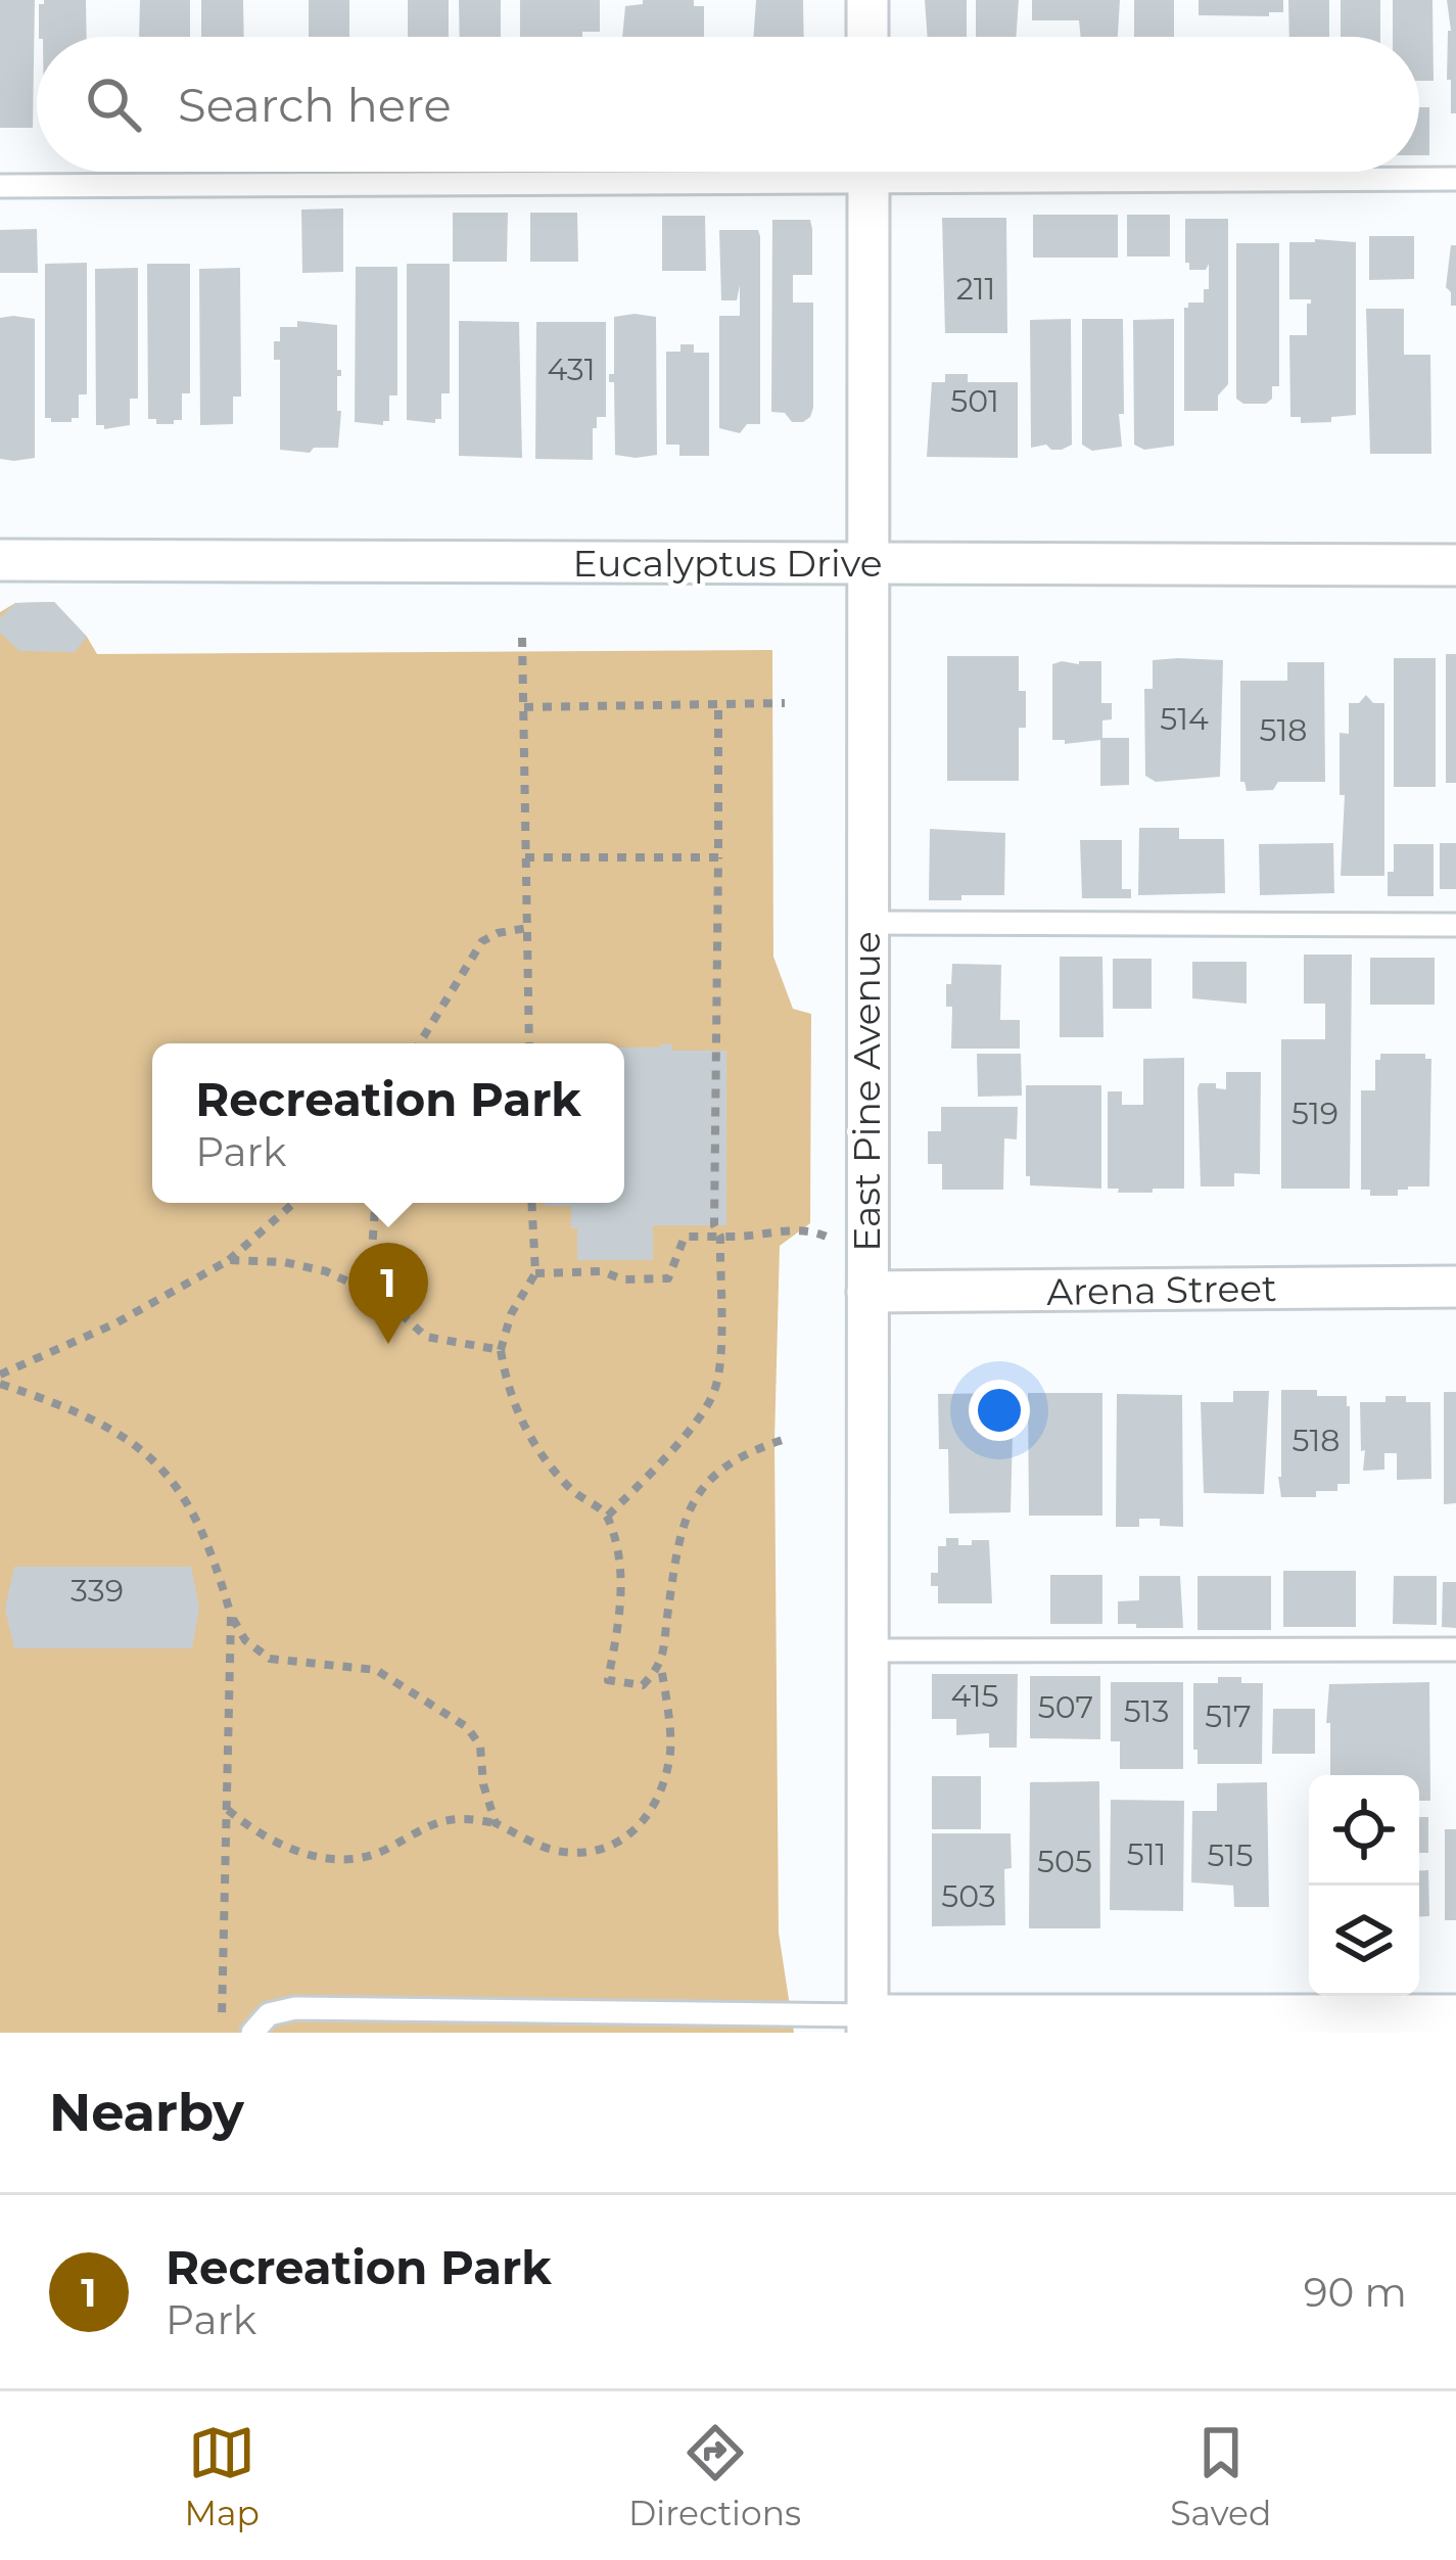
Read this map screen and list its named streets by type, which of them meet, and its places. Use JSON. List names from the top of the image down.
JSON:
{
  "streets": {
    "street": ["Eucalyptus Drive", "East Pine Avenue", "Arena Street"]
  },
  "crossings": [
    ["Eucalyptus Drive", "East Pine Avenue"],
    ["East Pine Avenue", "Arena Street"]
  ],
  "house_numbers": [
    "211",
    "431",
    "501",
    "514",
    "518",
    "519",
    "518",
    "339",
    "415",
    "507",
    "513",
    "517",
    "511",
    "515",
    "505",
    "503"
  ],
  "page": {
    "search": "Search here",
    "popup": ["Recreation Park", "Park"],
    "pins": "1",
    "heading": "Nearby",
    "list": [
      {
        "mark": "1",
        "name": "Recreation Park",
        "note": "Park",
        "value": "90 m"
      }
    ],
    "nav": ["Map", "Directions", "Saved"]
  }
}
